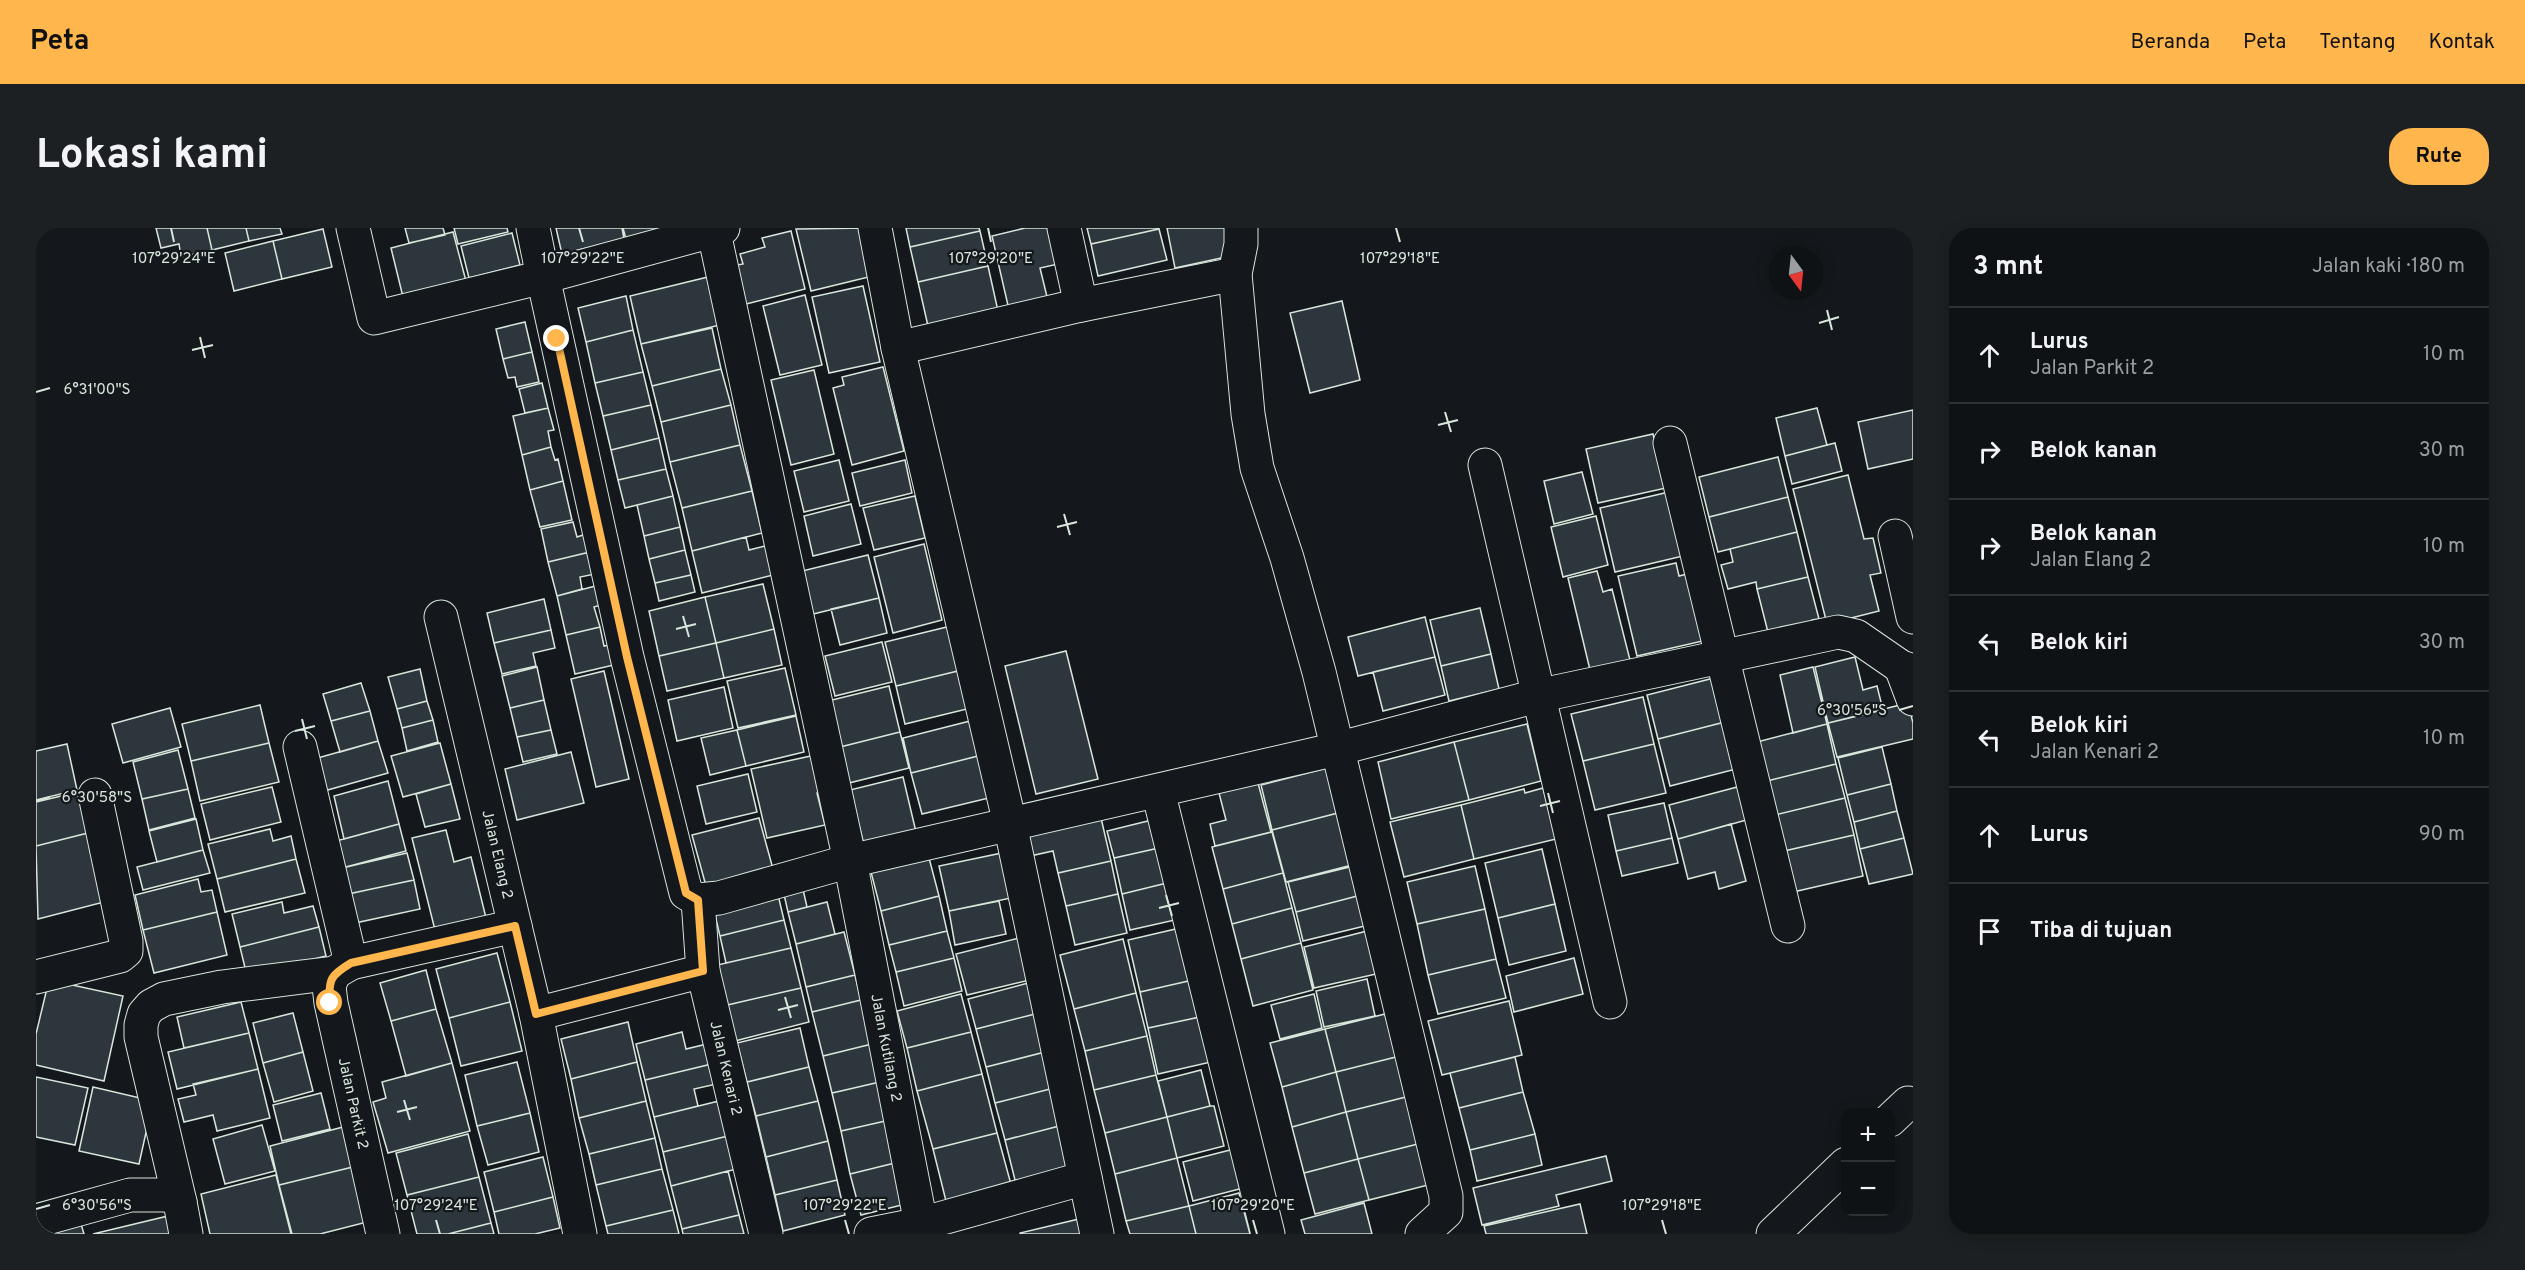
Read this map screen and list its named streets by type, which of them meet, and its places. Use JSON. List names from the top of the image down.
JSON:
{
  "streets": {
    "street": [
      "Jalan Elang 2",
      "Jalan Kutilang 2",
      "Jalan Kenari 2",
      "Jalan Parkit 2"
    ]
  },
  "north": "bottom",
  "page": {
    "header": "Peta",
    "nav": [
      "Beranda",
      "Peta",
      "Tentang",
      "Kontak"
    ],
    "buttons": "Rute",
    "title": "Lokasi kami",
    "heading": ["3 mnt", "Jalan kaki · 180 m"],
    "list": [
      ["Lurus", "Jalan Parkit 2", "10 m"],
      ["Belok kanan", "30 m"],
      ["Belok kanan", "Jalan Elang 2", "10 m"],
      ["Belok kiri", "30 m"],
      ["Belok kiri", "Jalan Kenari 2", "10 m"],
      ["Lurus", "90 m"],
      "Tiba di tujuan"
    ],
    "map_buttons": ["+", "−"]
  },
  "coordinates": [
    "107°29'24\"E",
    "107°29'22\"E",
    "107°29'20\"E",
    "107°29'18\"E",
    "6°31'00\"S",
    "6°30'56\"S",
    "6°30'58\"S"
  ]
}
